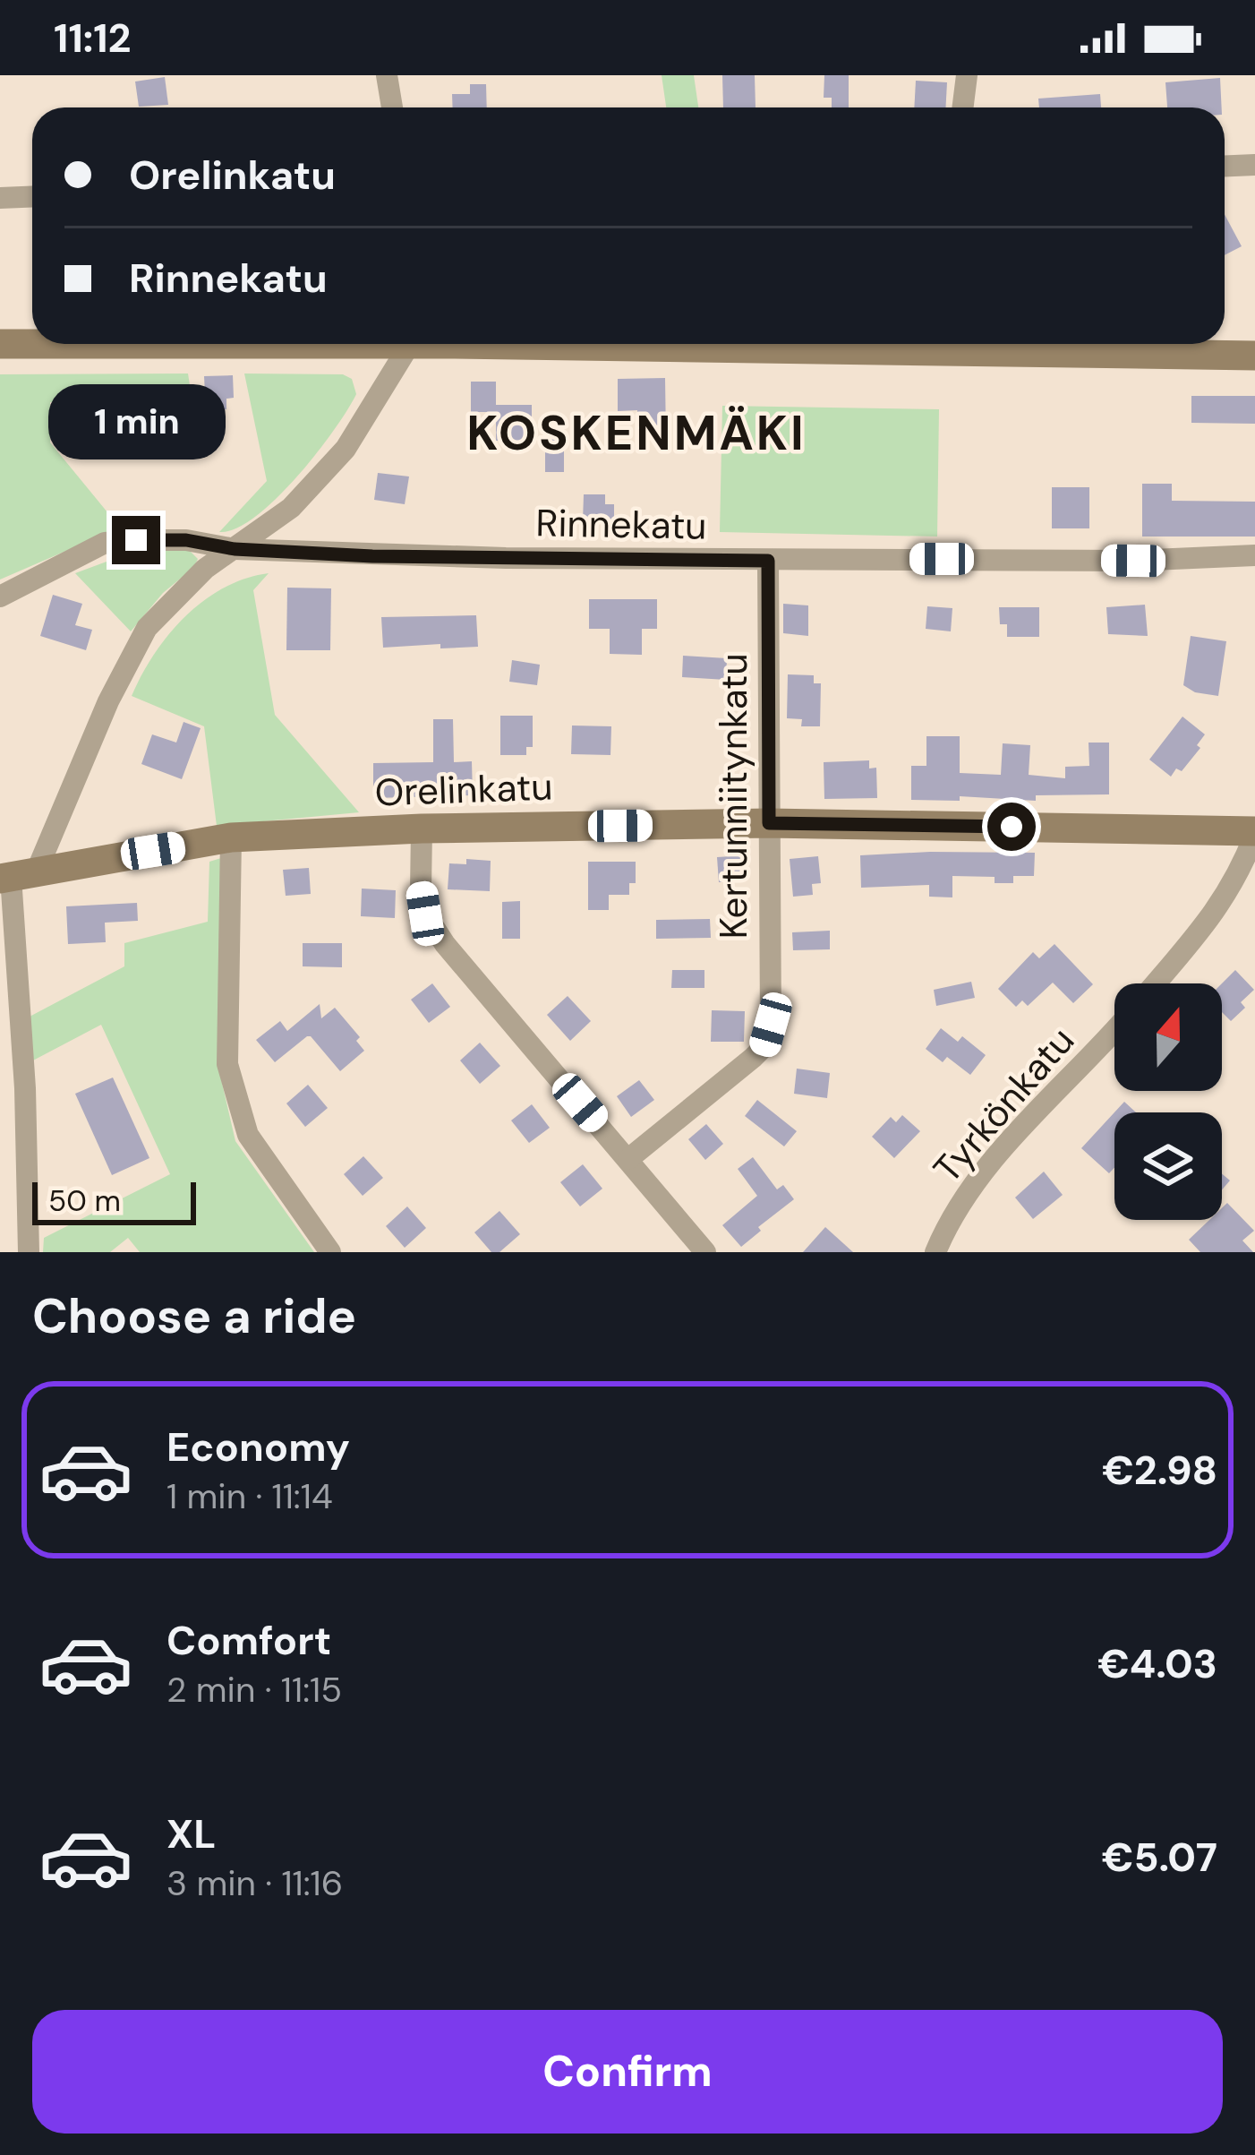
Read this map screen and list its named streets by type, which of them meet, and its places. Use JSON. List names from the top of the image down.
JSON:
{
  "streets": {
    "main road": ["Orelinkatu"],
    "street": ["Rinnekatu", "Kertunniitynkatu", "Tyrkönkatu"]
  },
  "crossings": [
    ["Rinnekatu", "Kertunniitynkatu"],
    ["Orelinkatu", "Kertunniitynkatu"]
  ],
  "districts": ["KOSKENMÄKI"],
  "scale_bar": "50 m",
  "north": "top",
  "page": {
    "status": "11:12",
    "banner": ["Orelinkatu", "Rinnekatu"],
    "bubble": "1 min",
    "scale": "50 m",
    "heading": "Choose a ride",
    "list": [
      {
        "name": "Economy",
        "note": "1 min · 11:14",
        "value": "€2.98"
      },
      {
        "name": "Comfort",
        "note": "2 min · 11:15",
        "value": "€4.03"
      },
      {
        "name": "XL",
        "note": "3 min · 11:16",
        "value": "€5.07"
      }
    ],
    "buttons": "Confirm"
  }
}
